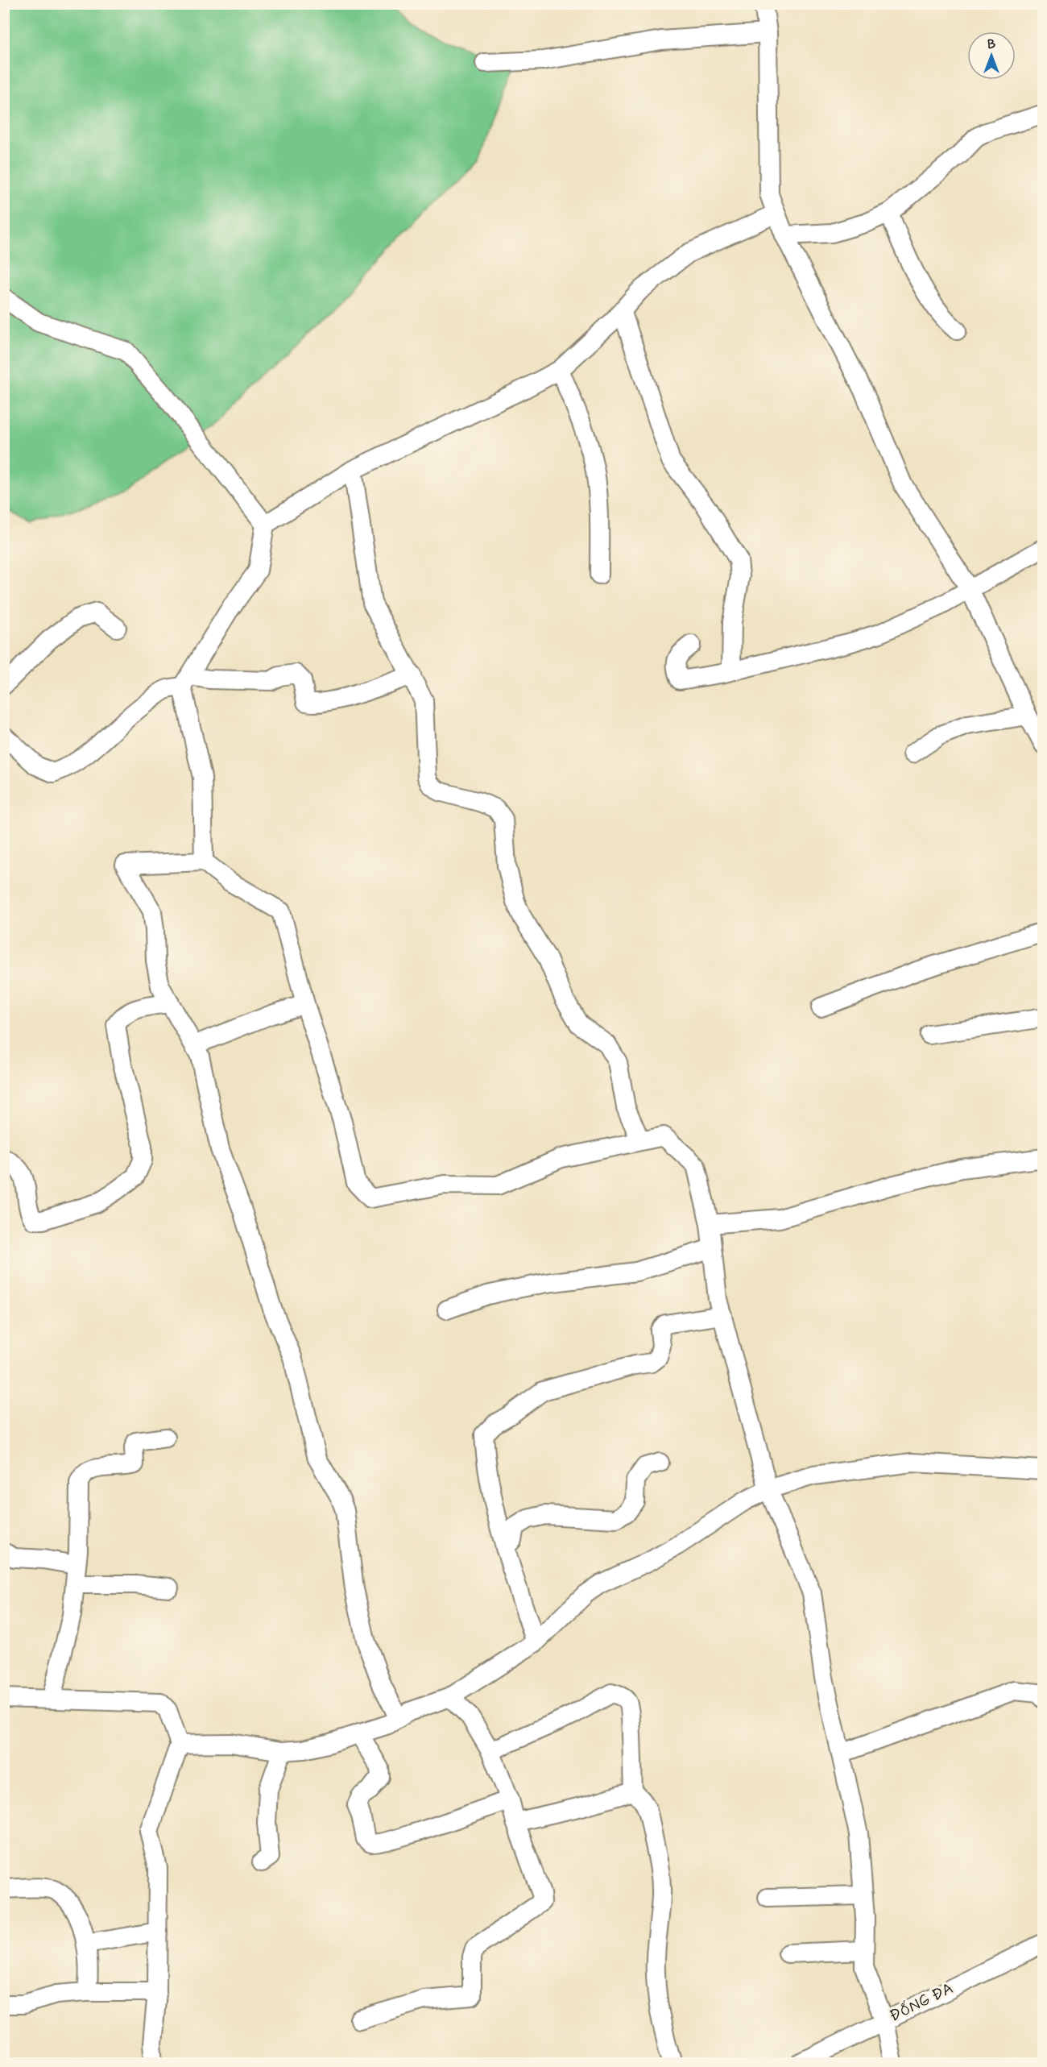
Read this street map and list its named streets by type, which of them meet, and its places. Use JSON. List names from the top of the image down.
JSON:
{
  "streets": {
    "street": ["ĐỐNG ĐA"]
  },
  "north": "top"
}
